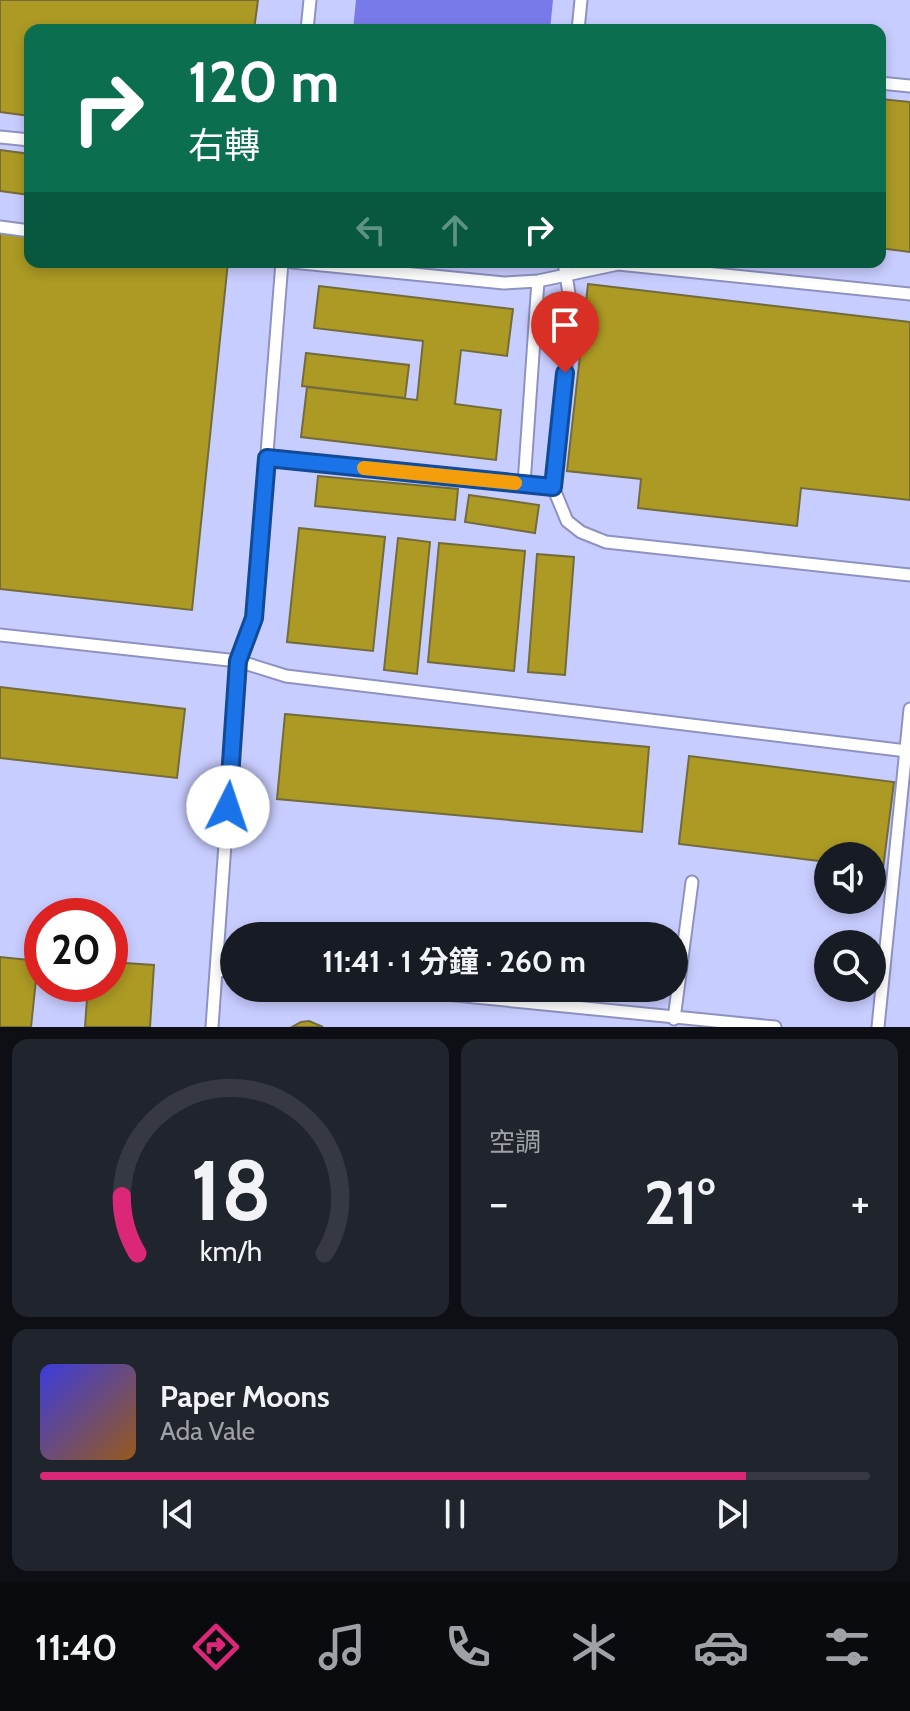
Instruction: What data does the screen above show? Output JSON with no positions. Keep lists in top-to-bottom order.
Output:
{
  "page": {
    "turn": ["120 m", "右轉"],
    "limit": "20",
    "trip": "11:41 · 1 分鐘 · 260 m",
    "tile": "空調",
    "heat": ["−", "21°", "+"],
    "song": ["Paper Moons", "Ada Vale"],
    "tabs": "11:40",
    "gauge": ["18", "km/h"]
  }
}
